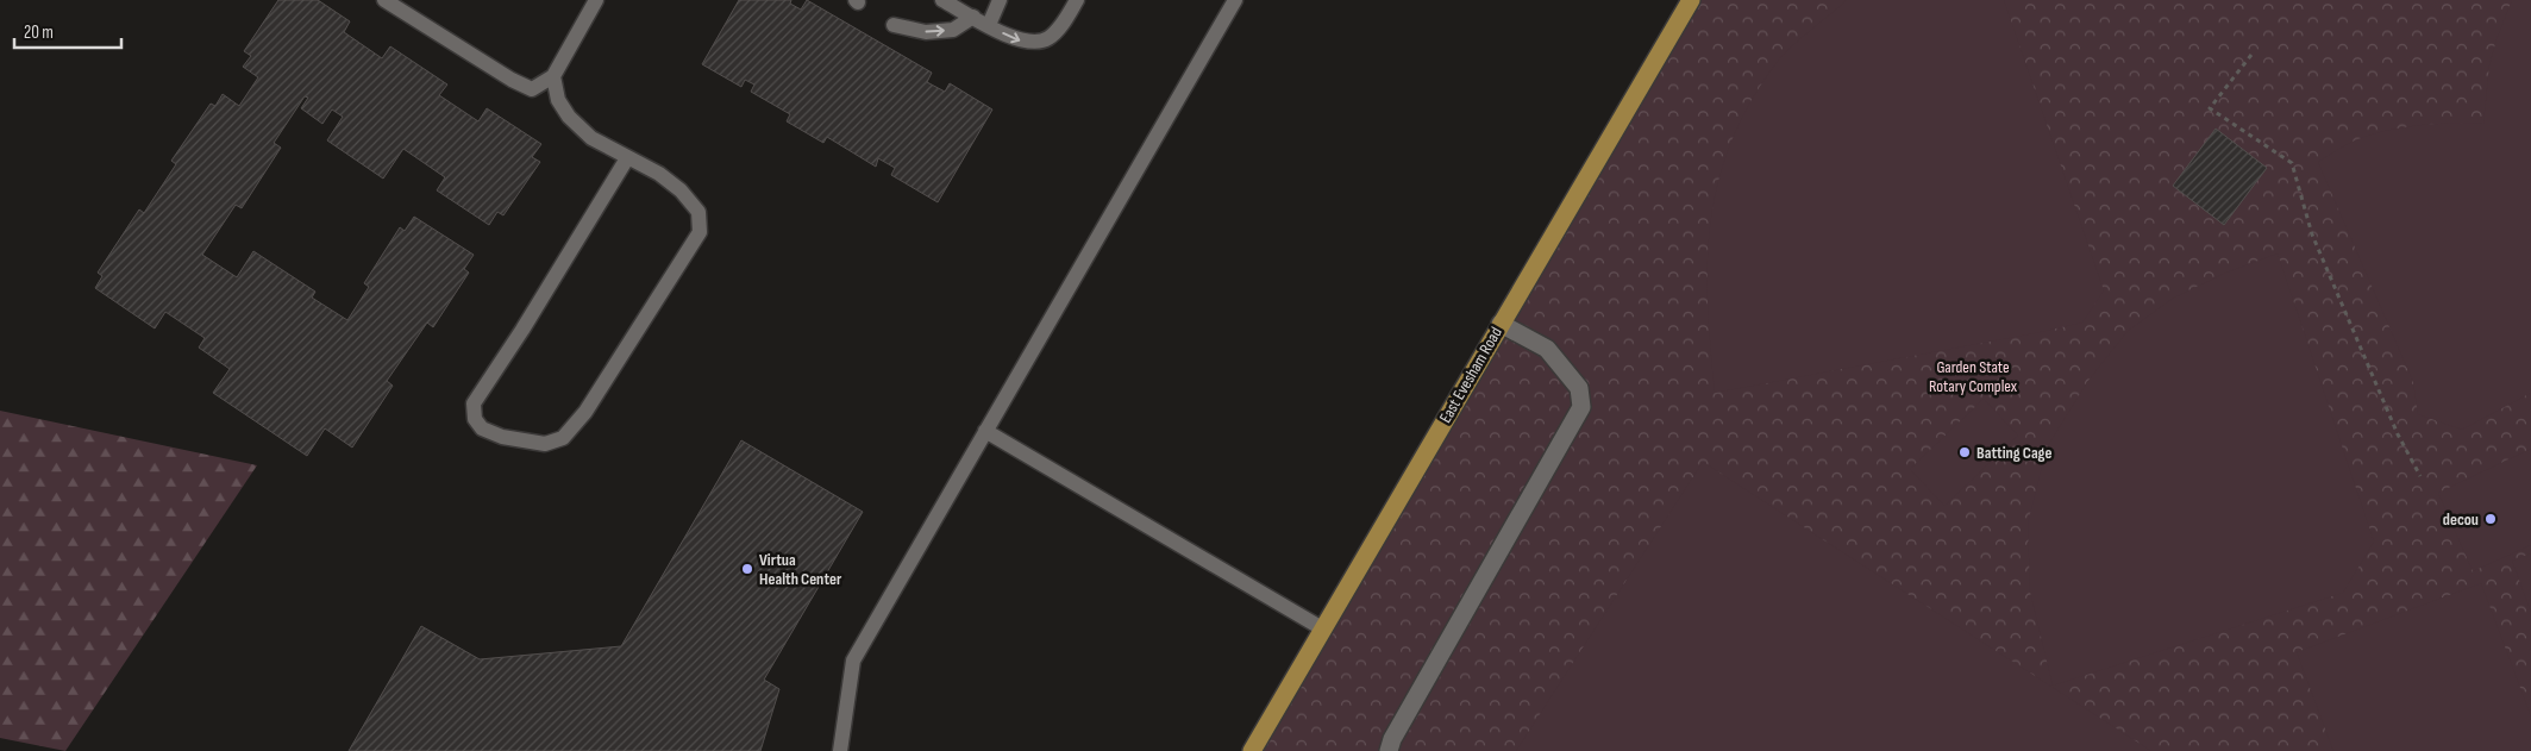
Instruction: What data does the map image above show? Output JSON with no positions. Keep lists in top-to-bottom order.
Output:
{
  "streets": {
    "main road": ["East Evesham Road"]
  },
  "parks": ["Garden State Rotary Complex"],
  "places": ["Batting Cage", "decou", "Virtua Health Center"],
  "scale_bar": "20 m"
}
